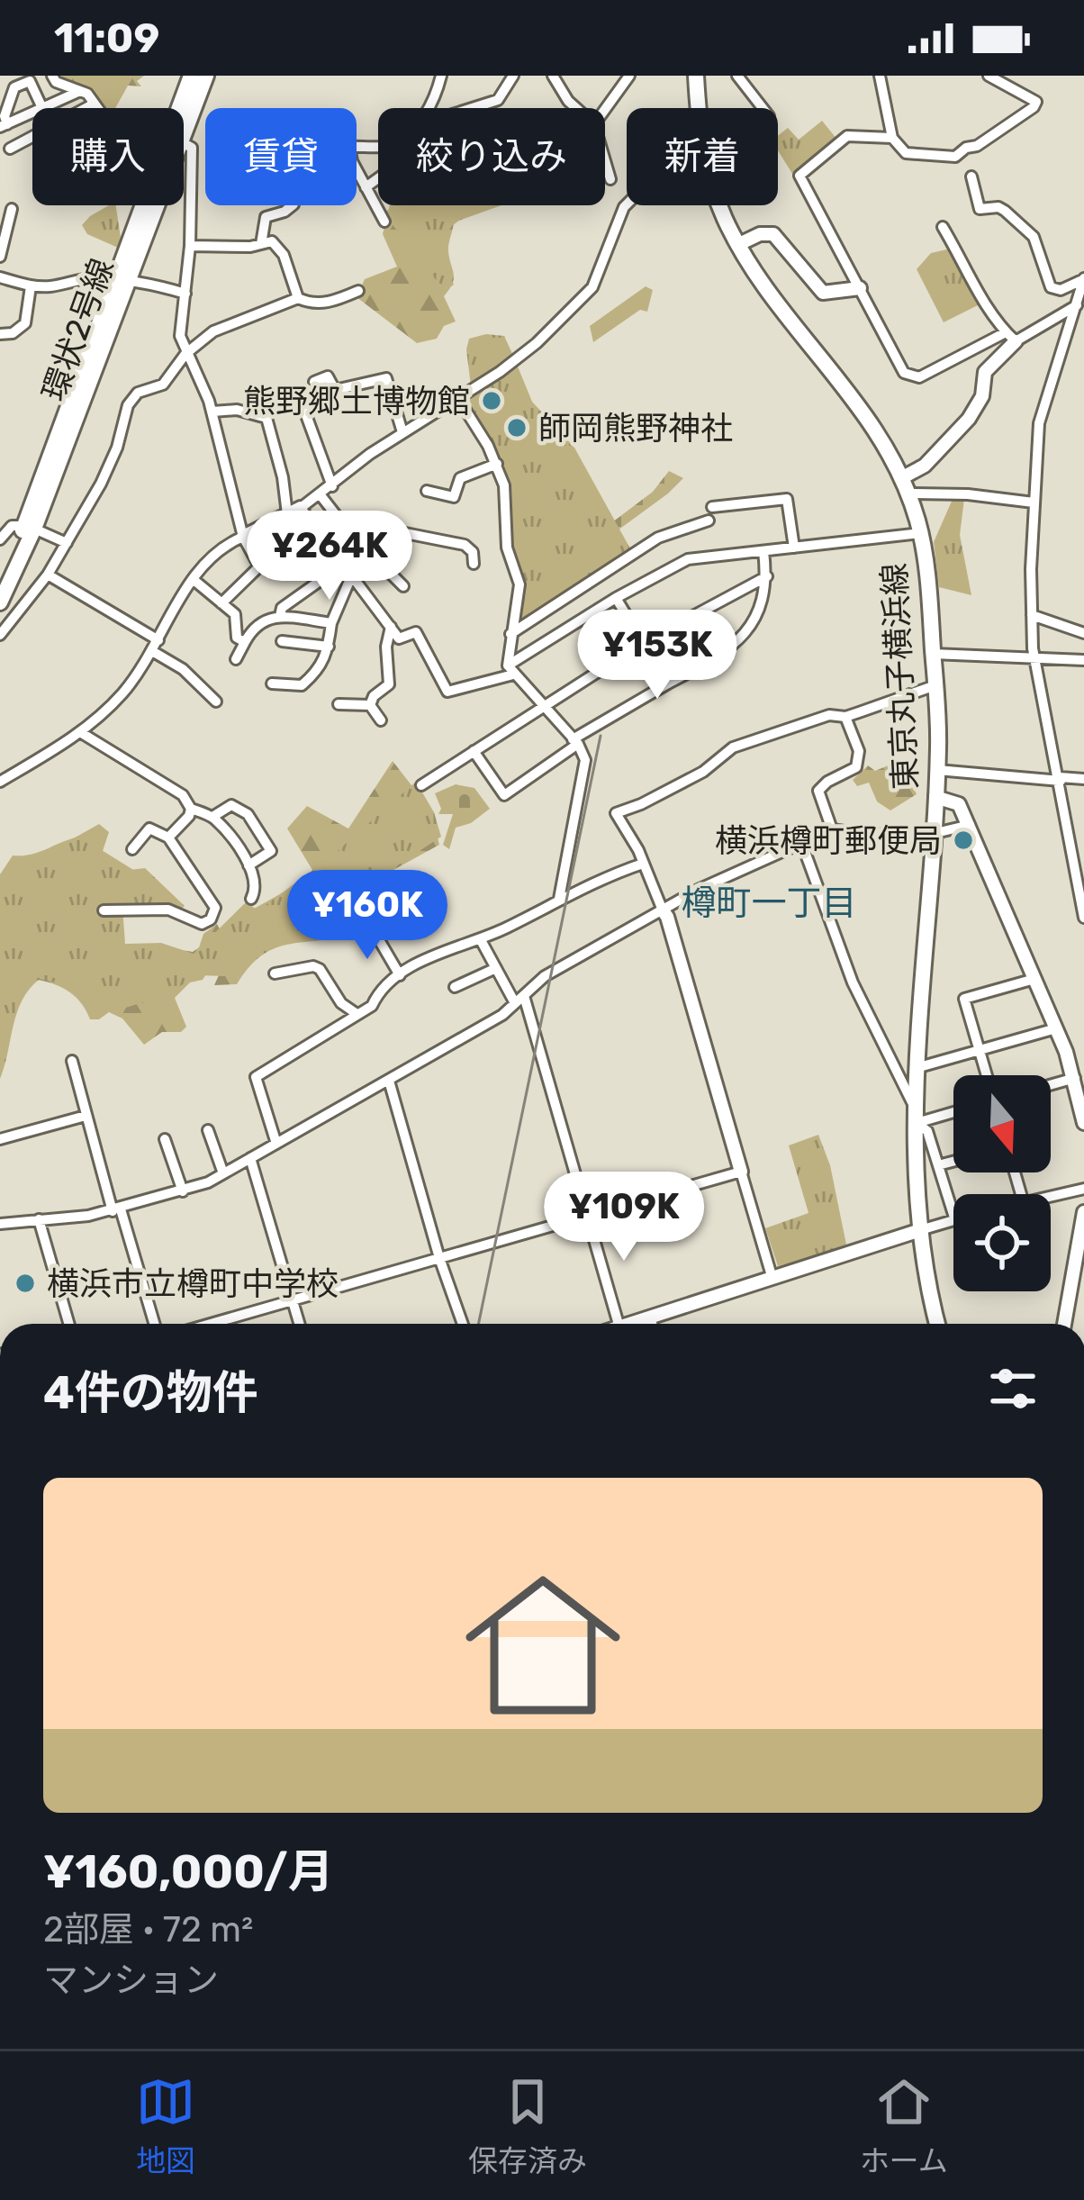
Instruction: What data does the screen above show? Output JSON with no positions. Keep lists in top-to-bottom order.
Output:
{
  "streets": {
    "main road": ["環状2号線", "東京丸子横浜線"]
  },
  "districts": ["樽町一丁目"],
  "places": [
    "熊野郷土博物館",
    "師岡熊野神社",
    "横浜樽町郵便局",
    "横浜市立樽町中学校"
  ],
  "north": "bottom",
  "page": {
    "status": "11:09",
    "chip": [
      "購入",
      "賃貸",
      "絞り込み",
      "新着"
    ],
    "price": [
      "¥264K",
      "¥153K",
      "¥160K",
      "¥109K"
    ],
    "heading": "4件の物件",
    "list": [
      {
        "name": "¥160,000/月",
        "note": "2部屋 · 72 m² · マンション"
      }
    ],
    "tabs": ["地図", "保存済み", "ホーム"]
  }
}
